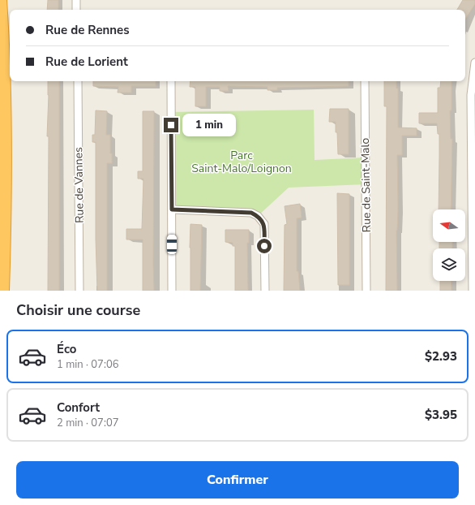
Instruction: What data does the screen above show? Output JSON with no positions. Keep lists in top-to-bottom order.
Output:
{
  "streets": {
    "street": ["Rue de Vannes", "Rue de Saint-Malo"]
  },
  "parks": ["Parc Saint-Malo/Loignon"],
  "north": "left",
  "page": {
    "banner": ["Rue de Rennes", "Rue de Lorient"],
    "bubble": "1 min",
    "heading": "Choisir une course",
    "list": [
      {
        "name": "Éco",
        "note": "1 min · 07:06",
        "value": "$2.93"
      },
      {
        "name": "Confort",
        "note": "2 min · 07:07",
        "value": "$3.95"
      }
    ],
    "buttons": "Confirmer"
  }
}
